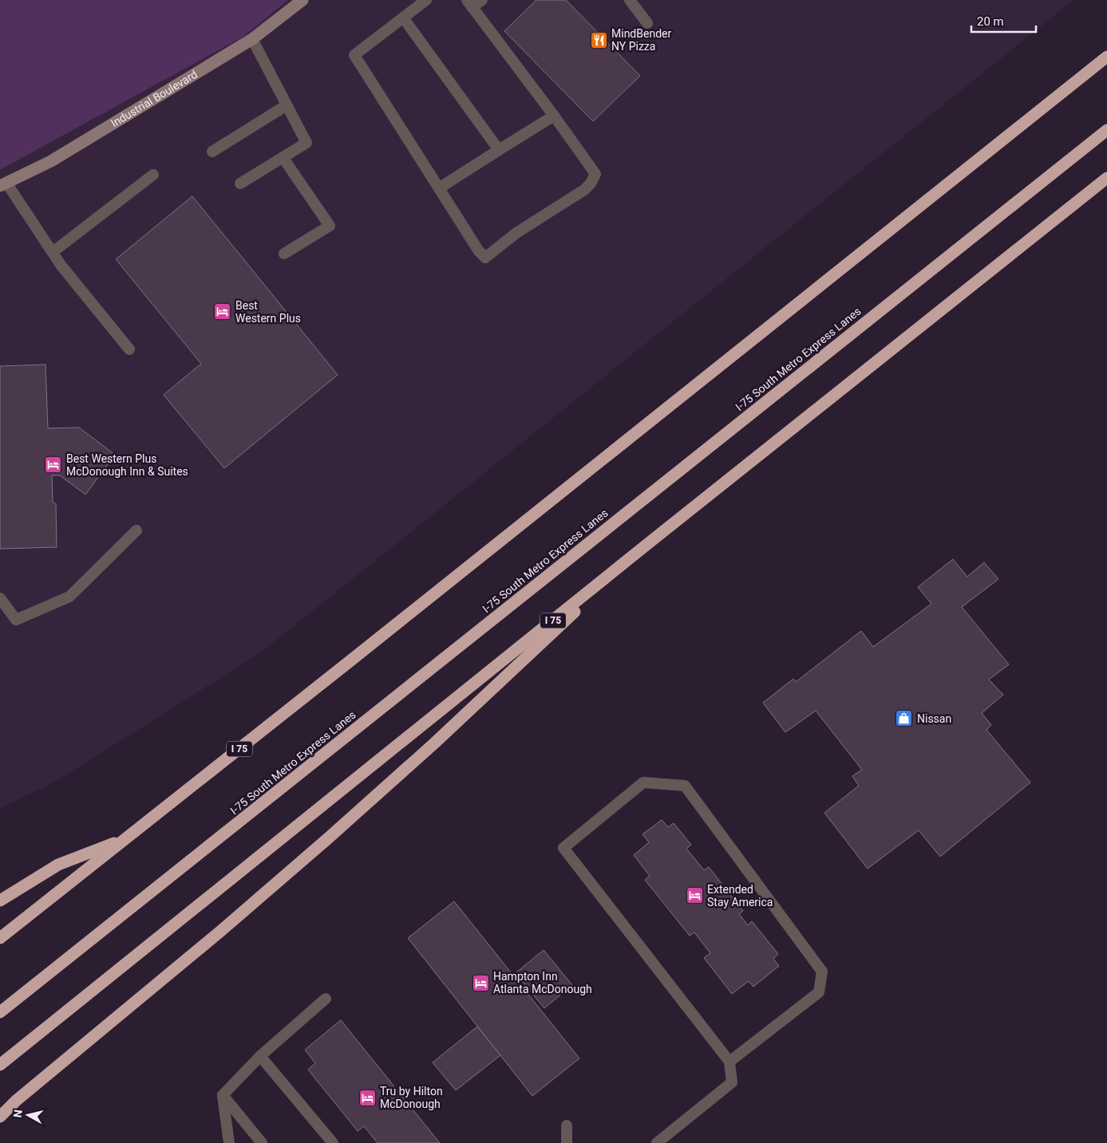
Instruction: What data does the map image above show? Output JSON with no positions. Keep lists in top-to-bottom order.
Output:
{
  "streets": {
    "highway": ["I-75 South Metro Express Lanes", "I 75"],
    "street": ["Industrial Boulevard"]
  },
  "places": {
    "restaurant": ["MindBender NY Pizza"],
    "hotel": [
      "Best Western Plus",
      "Best Western Plus McDonough Inn & Suites",
      "Extended Stay America",
      "Hampton Inn Atlanta McDonough",
      "Tru by Hilton McDonough"
    ],
    "shop": ["Nissan"]
  },
  "scale_bar": "20 m",
  "north": "left"
}
